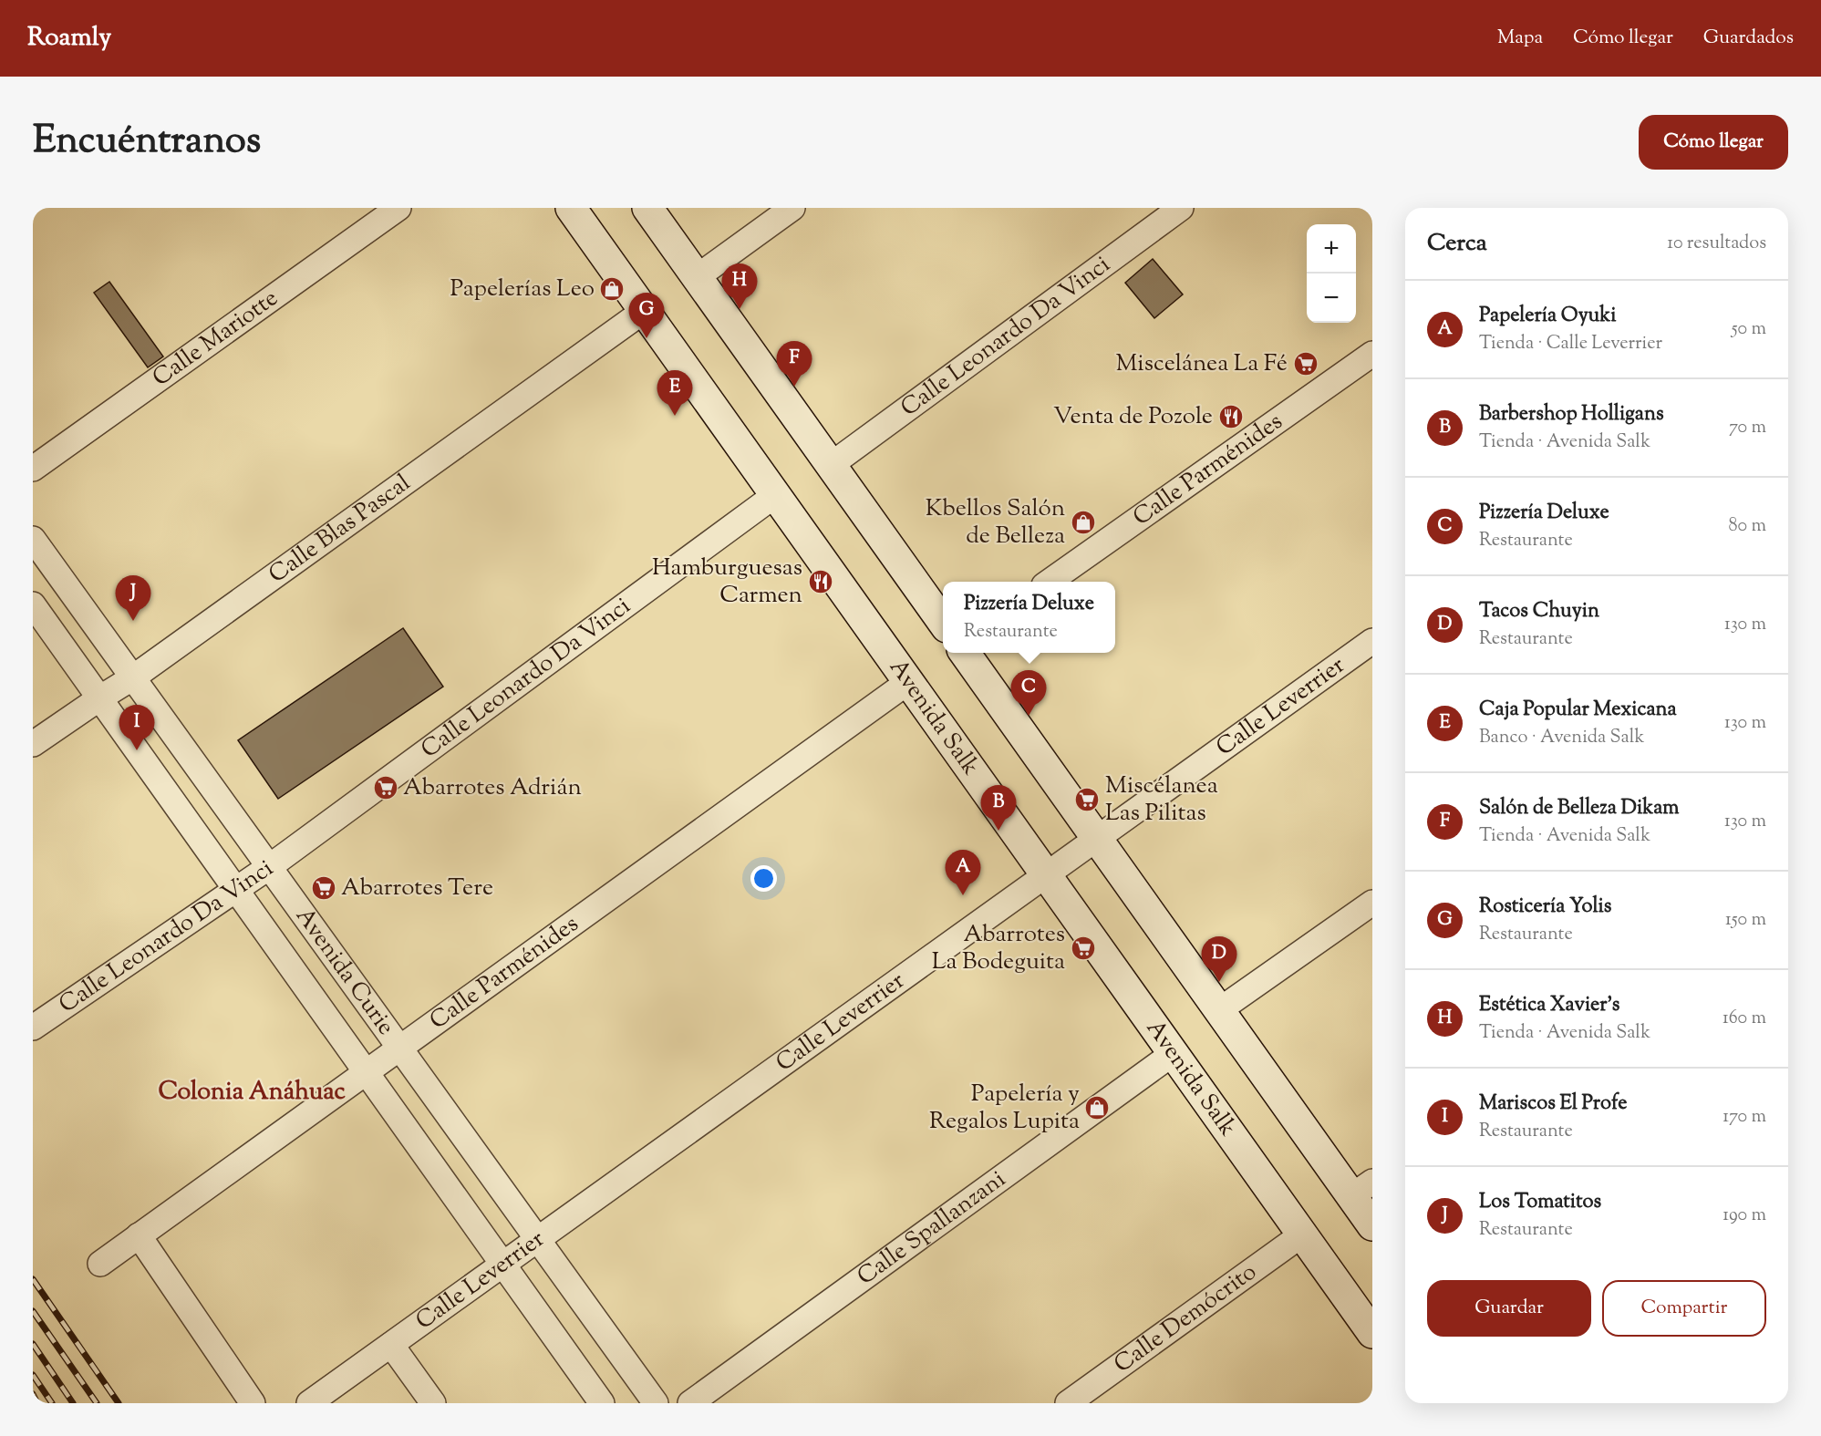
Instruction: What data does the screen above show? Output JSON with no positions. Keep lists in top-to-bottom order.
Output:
{
  "streets": {
    "main road": ["Avenida Salk"],
    "street": [
      "Calle Leonardo Da Vinci",
      "Calle Mariotte",
      "Calle Parménides",
      "Calle Blas Pascal",
      "Calle Leverrier",
      "Avenida Curie",
      "Calle Spallanzani",
      "Calle Demócrito"
    ]
  },
  "crossings": [
    ["Calle Leonardo Da Vinci", "Avenida Salk"],
    ["Calle Leonardo Da Vinci", "Avenida Curie"],
    ["Calle Parménides", "Avenida Salk"],
    ["Calle Parménides", "Avenida Curie"],
    ["Calle Blas Pascal", "Avenida Salk"],
    ["Calle Blas Pascal", "Avenida Curie"],
    ["Calle Leverrier", "Avenida Salk"],
    ["Calle Leverrier", "Avenida Curie"],
    ["Avenida Salk", "Calle Spallanzani"],
    ["Avenida Salk", "Calle Demócrito"]
  ],
  "districts": ["Colonia Anáhuac"],
  "places": {
    "shop": ["Papelerías Leo", "Kbellos Salón de Belleza", "Papelería y Regalos Lupita"],
    "supermarket": [
      "Miscelánea La Fé",
      "Abarrotes Adrián",
      "Miscélanea Las Pilitas",
      "Abarrotes Tere",
      "Abarrotes La Bodeguita"
    ],
    "restaurant": ["Venta de Pozole", "Hamburguesas Carmen"]
  },
  "page": {
    "header": "Roamly",
    "nav": ["Mapa", "Cómo llegar", "Guardados"],
    "title": "Encuéntranos",
    "buttons": [
      "Cómo llegar",
      ["Guardar", "Compartir"]
    ],
    "heading": ["Cerca", "10 resultados"],
    "map_buttons": ["+", "−"],
    "pins": [
      "H",
      "G",
      "F",
      "E",
      "J",
      "C",
      "I",
      "B",
      "A",
      "D"
    ],
    "list": [
      {
        "mark": "A",
        "name": "Papelería Oyuki",
        "note": "Tienda · Calle Leverrier",
        "value": "50 m"
      },
      {
        "mark": "B",
        "name": "Barbershop Holligans",
        "note": "Tienda · Avenida Salk",
        "value": "70 m"
      },
      {
        "mark": "C",
        "name": "Pizzería Deluxe",
        "note": "Restaurante",
        "value": "80 m"
      },
      {
        "mark": "D",
        "name": "Tacos Chuyin",
        "note": "Restaurante",
        "value": "130 m"
      },
      {
        "mark": "E",
        "name": "Caja Popular Mexicana",
        "note": "Banco · Avenida Salk",
        "value": "130 m"
      },
      {
        "mark": "F",
        "name": "Salón de Belleza Dikam",
        "note": "Tienda · Avenida Salk",
        "value": "130 m"
      },
      {
        "mark": "G",
        "name": "Rosticería Yolis",
        "note": "Restaurante",
        "value": "150 m"
      },
      {
        "mark": "H",
        "name": "Estética Xavier's",
        "note": "Tienda · Avenida Salk",
        "value": "160 m"
      },
      {
        "mark": "I",
        "name": "Mariscos El Profe",
        "note": "Restaurante",
        "value": "170 m"
      },
      {
        "mark": "J",
        "name": "Los Tomatitos",
        "note": "Restaurante",
        "value": "190 m"
      }
    ],
    "popup": ["Pizzería Deluxe", "Restaurante"]
  }
}
